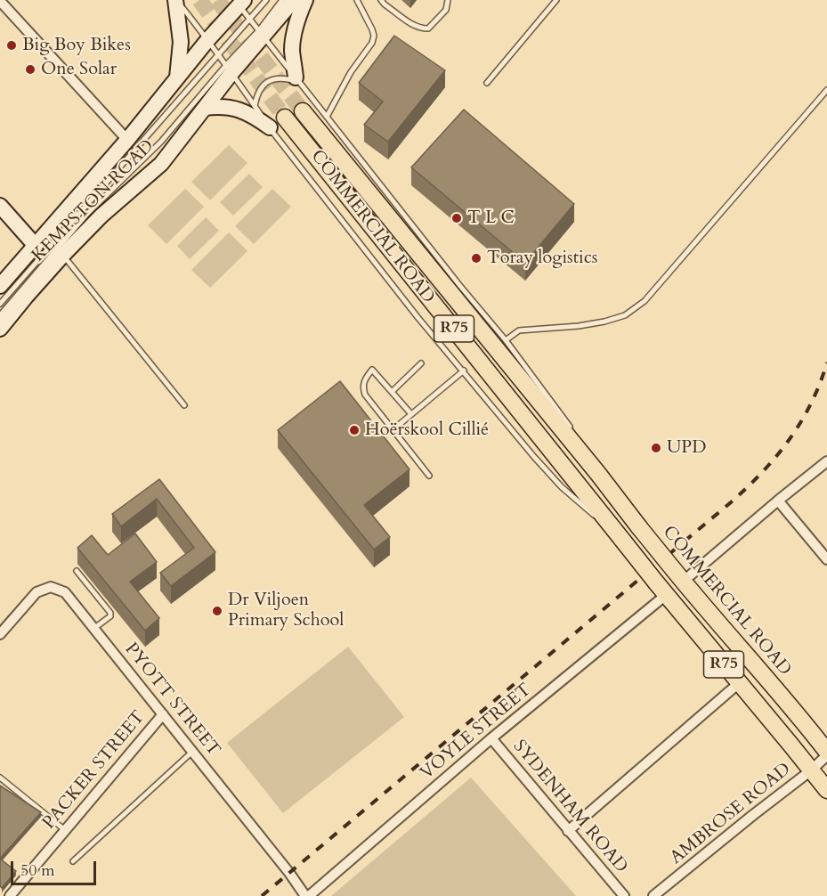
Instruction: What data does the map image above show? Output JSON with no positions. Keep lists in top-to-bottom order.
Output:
{
  "streets": {
    "main road": ["KEMPSTON ROAD", "COMMERCIAL ROAD", "R75"],
    "street": [
      "PYOTT STREET",
      "VOYLE STREET",
      "PACKER STREET",
      "SYDENHAM ROAD",
      "AMBROSE ROAD"
    ]
  },
  "crossings": [
    ["KEMPSTON ROAD", "COMMERCIAL ROAD"],
    ["COMMERCIAL ROAD", "VOYLE STREET"],
    ["COMMERCIAL ROAD", "AMBROSE ROAD"],
    ["PYOTT STREET", "VOYLE STREET"],
    ["PYOTT STREET", "PACKER STREET"],
    ["VOYLE STREET", "SYDENHAM ROAD"]
  ],
  "places": [
    "Big Boy Bikes",
    "One Solar",
    "T L C",
    "Toray logistics",
    "Hoërskool Cillié",
    "UPD",
    "Dr Viljoen Primary School"
  ],
  "scale_bar": "50 m"
}
